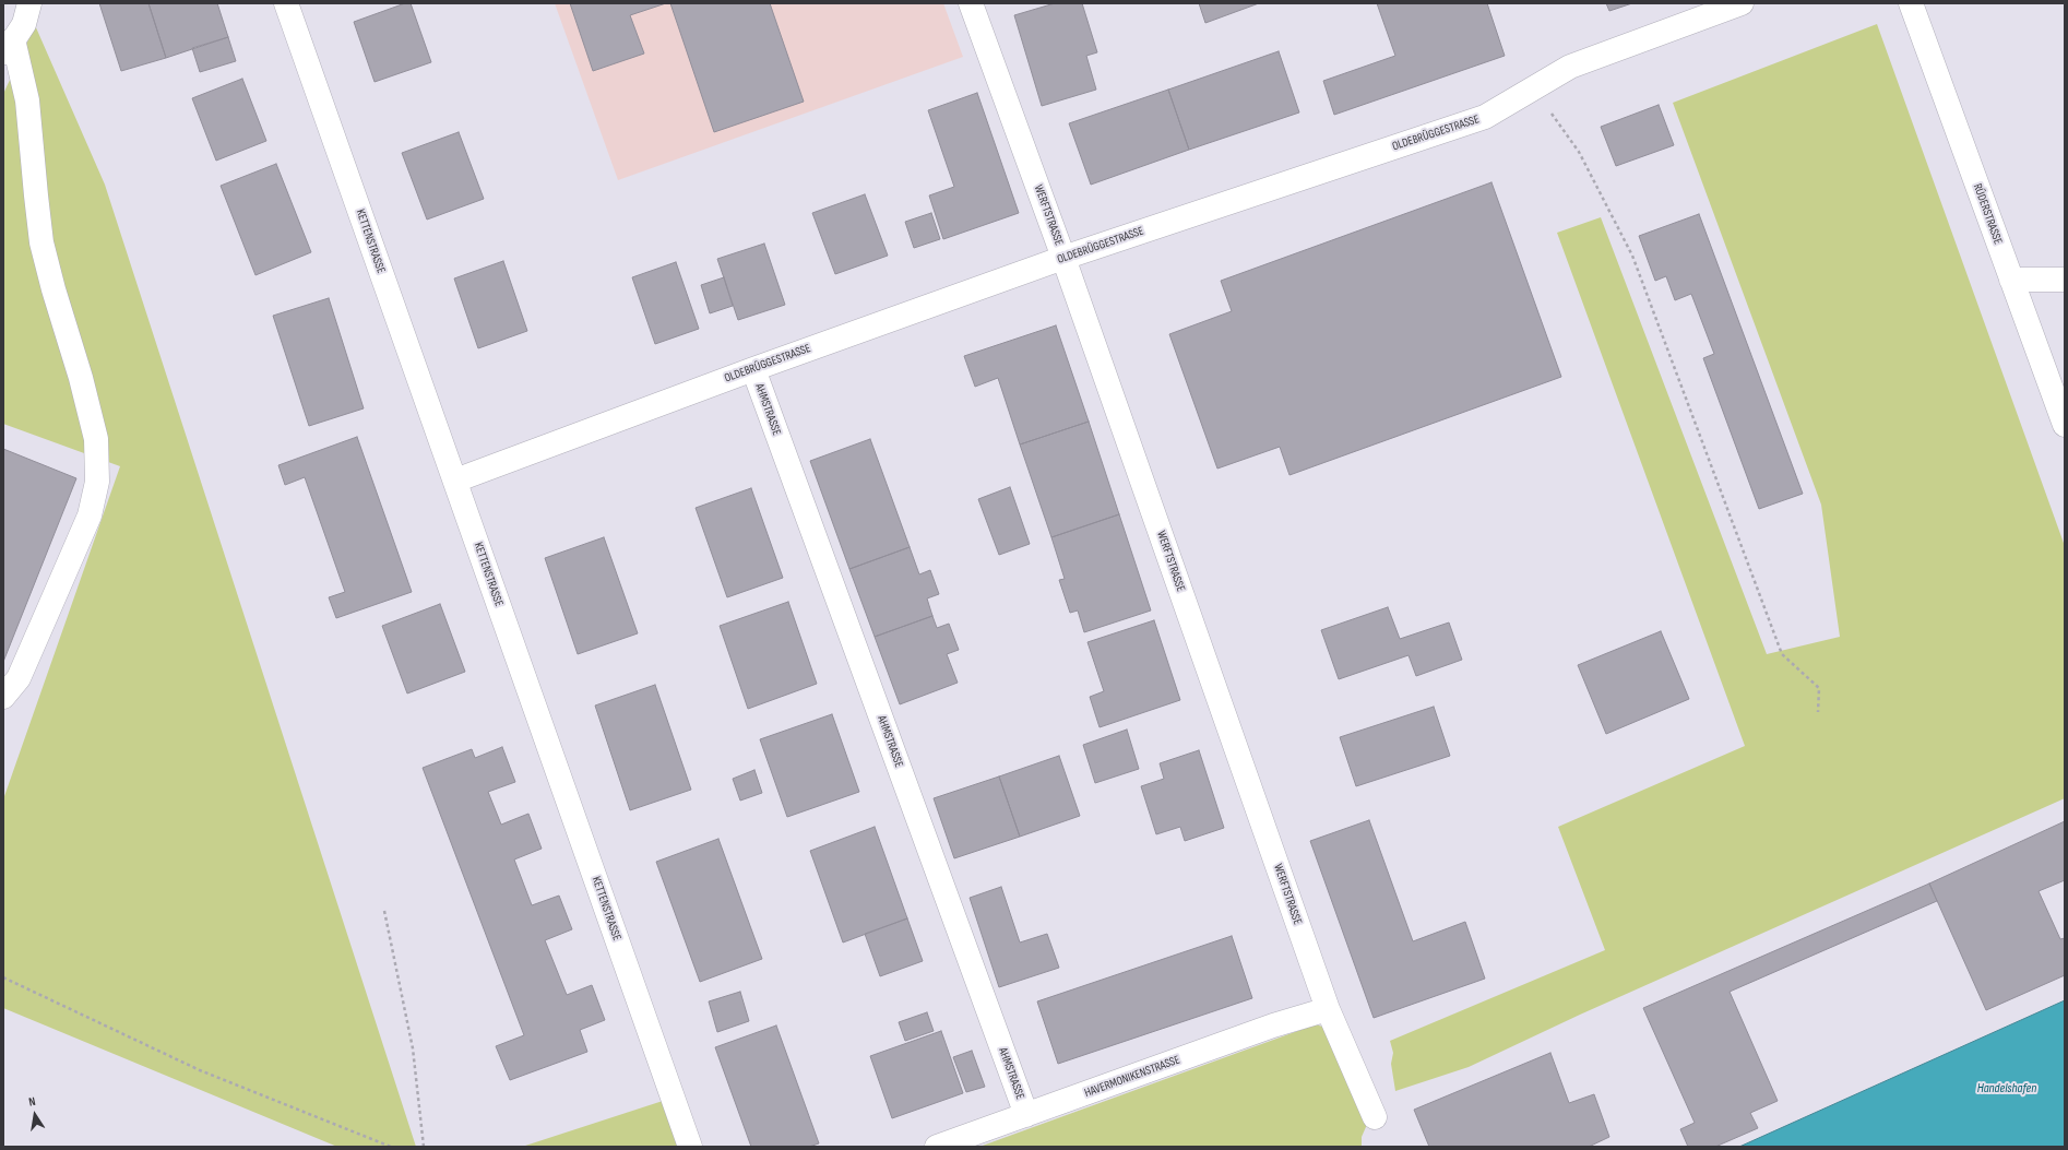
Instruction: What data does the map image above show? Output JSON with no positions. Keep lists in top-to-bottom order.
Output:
{
  "streets": {
    "street": [
      "OLDEBRÜGGESTRASSE",
      "RÜDERSTRASSE",
      "WERFTSTRASSE",
      "KETTENSTRASSE",
      "AHMSTRASSE",
      "HAVERMONIKENSTRASSE"
    ]
  },
  "crossings": [
    ["OLDEBRÜGGESTRASSE", "WERFTSTRASSE"],
    ["OLDEBRÜGGESTRASSE", "KETTENSTRASSE"],
    ["OLDEBRÜGGESTRASSE", "AHMSTRASSE"],
    ["WERFTSTRASSE", "HAVERMONIKENSTRASSE"],
    ["AHMSTRASSE", "HAVERMONIKENSTRASSE"]
  ],
  "water": ["Handelshafen"],
  "north": "top"
}
